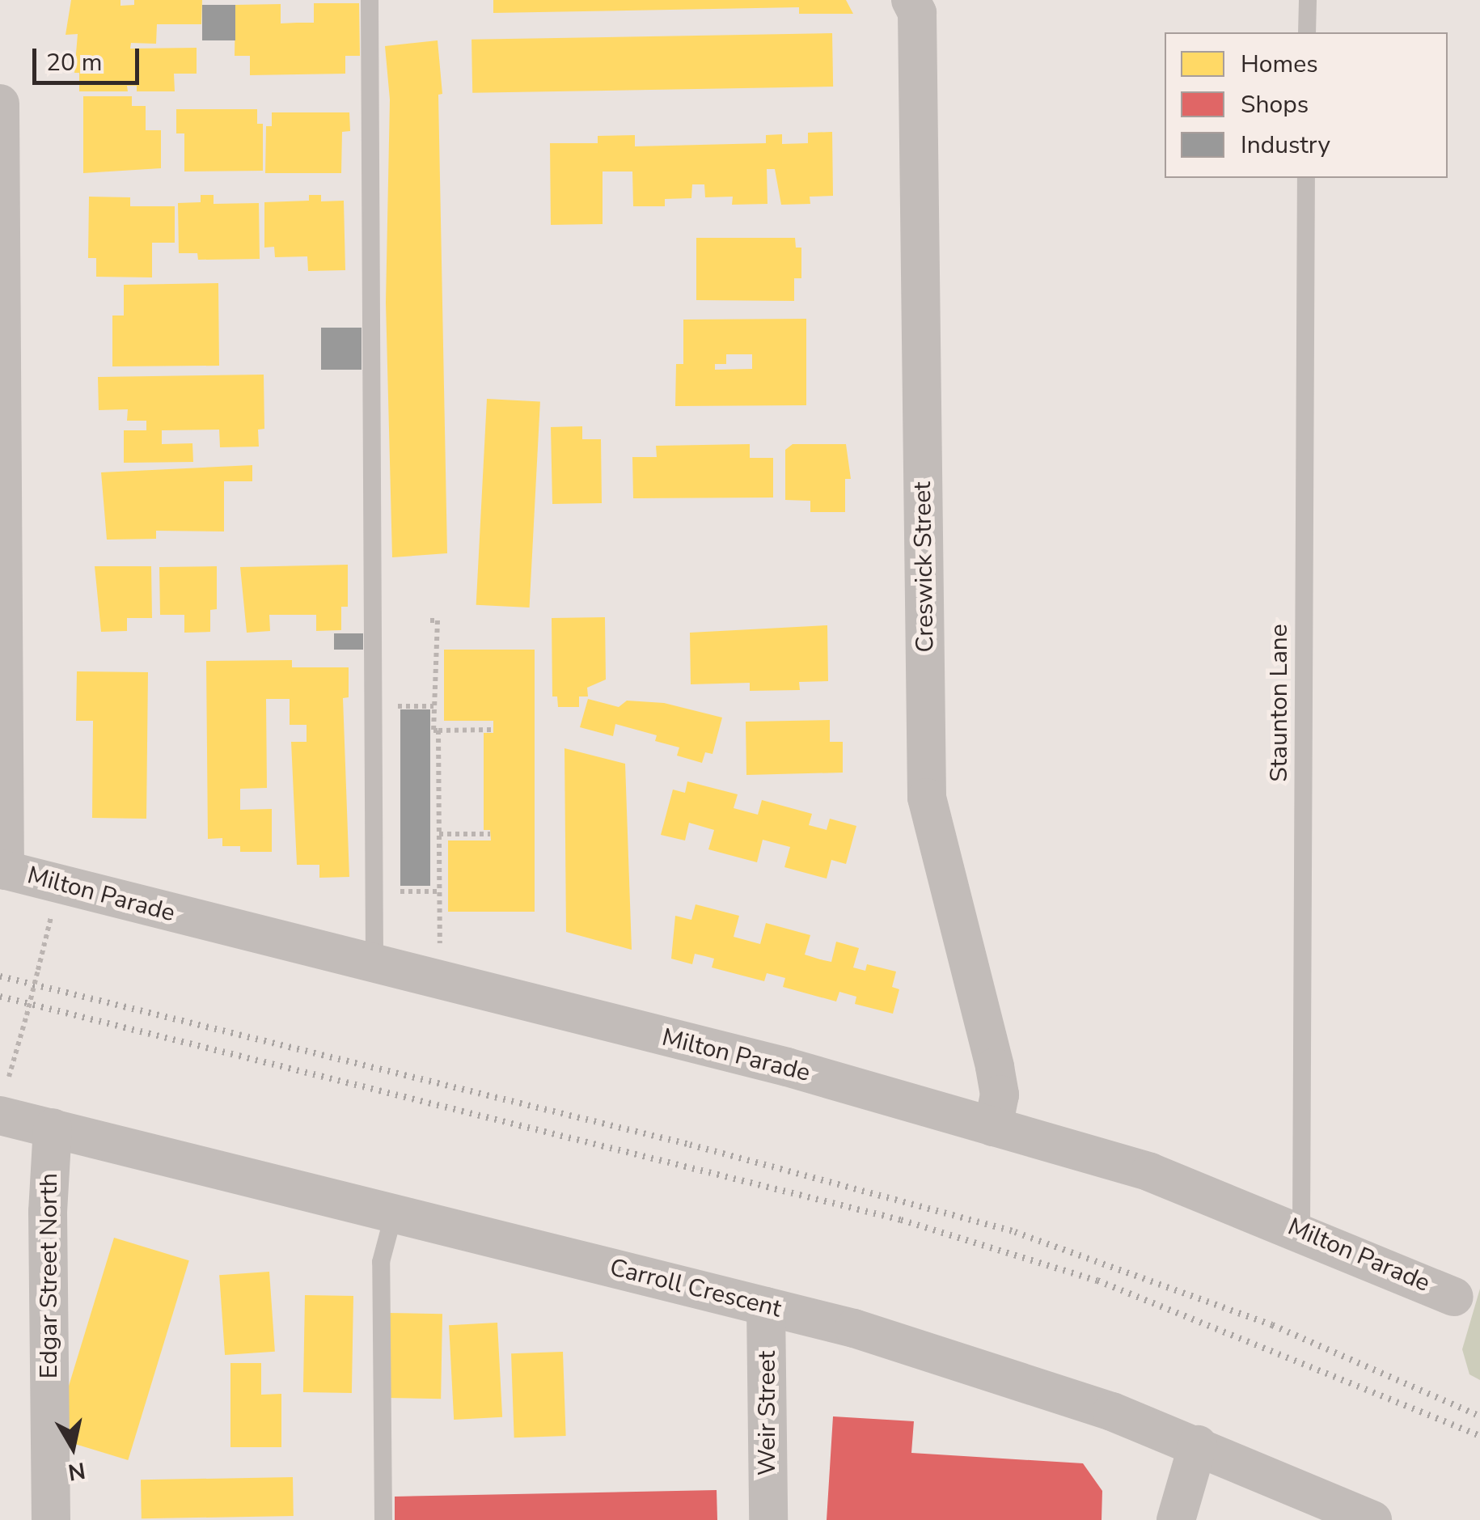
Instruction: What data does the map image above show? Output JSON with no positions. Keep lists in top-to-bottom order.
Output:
{
  "streets": {
    "street": [
      "Creswick Street",
      "Milton Parade",
      "Edgar Street North",
      "Carroll Crescent",
      "Weir Street"
    ],
    "lane": ["Staunton Lane"]
  },
  "crossings": [
    ["Creswick Street", "Milton Parade"],
    ["Staunton Lane", "Milton Parade"],
    ["Edgar Street North", "Carroll Crescent"],
    ["Carroll Crescent", "Weir Street"]
  ],
  "legend": ["Homes", "Shops", "Industry"],
  "scale_bar": "20 m",
  "north": "bottom"
}
